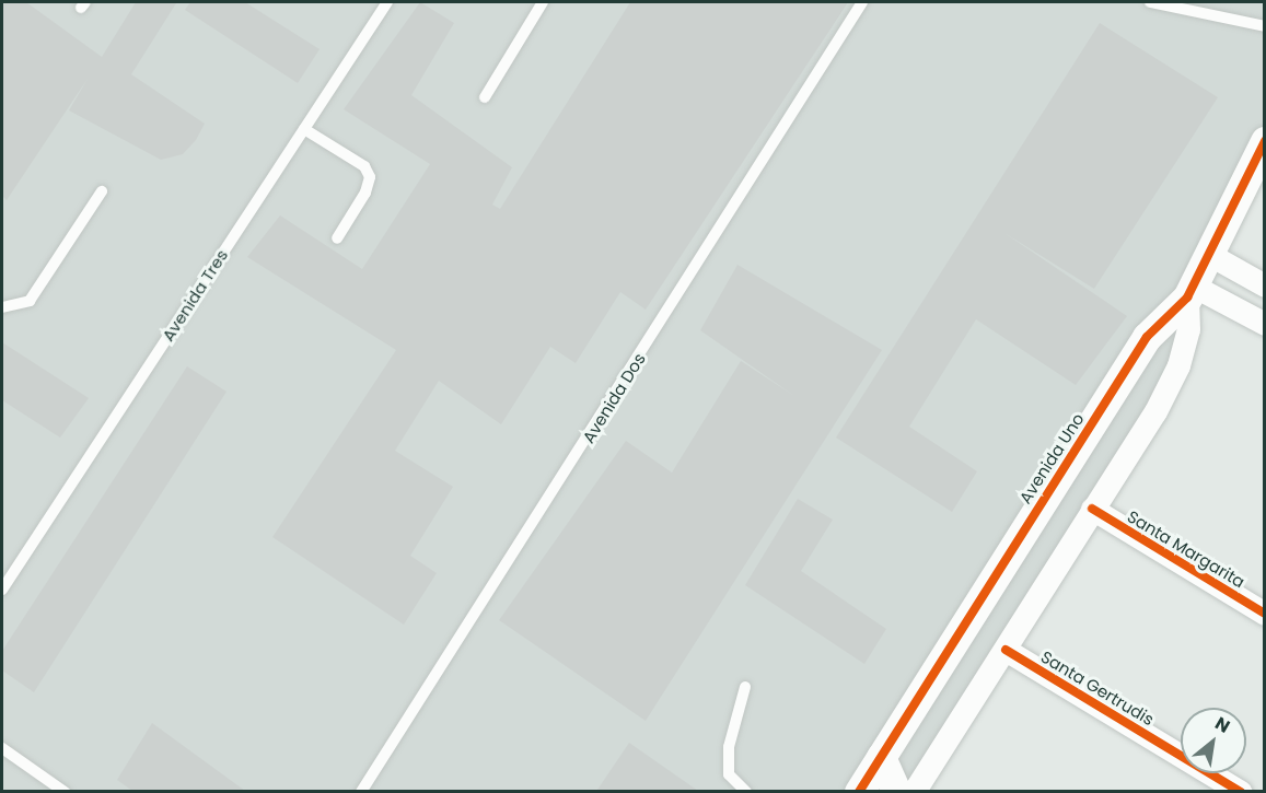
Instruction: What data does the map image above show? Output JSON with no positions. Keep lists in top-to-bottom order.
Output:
{
  "streets": {
    "street": ["Avenida Uno", "Santa Margarita", "Santa Gertrudis"],
    "lane": ["Avenida Tres", "Avenida Dos"]
  },
  "crossings": [
    ["Avenida Uno", "Santa Margarita"],
    ["Avenida Uno", "Santa Gertrudis"]
  ],
  "north": "top right"
}
